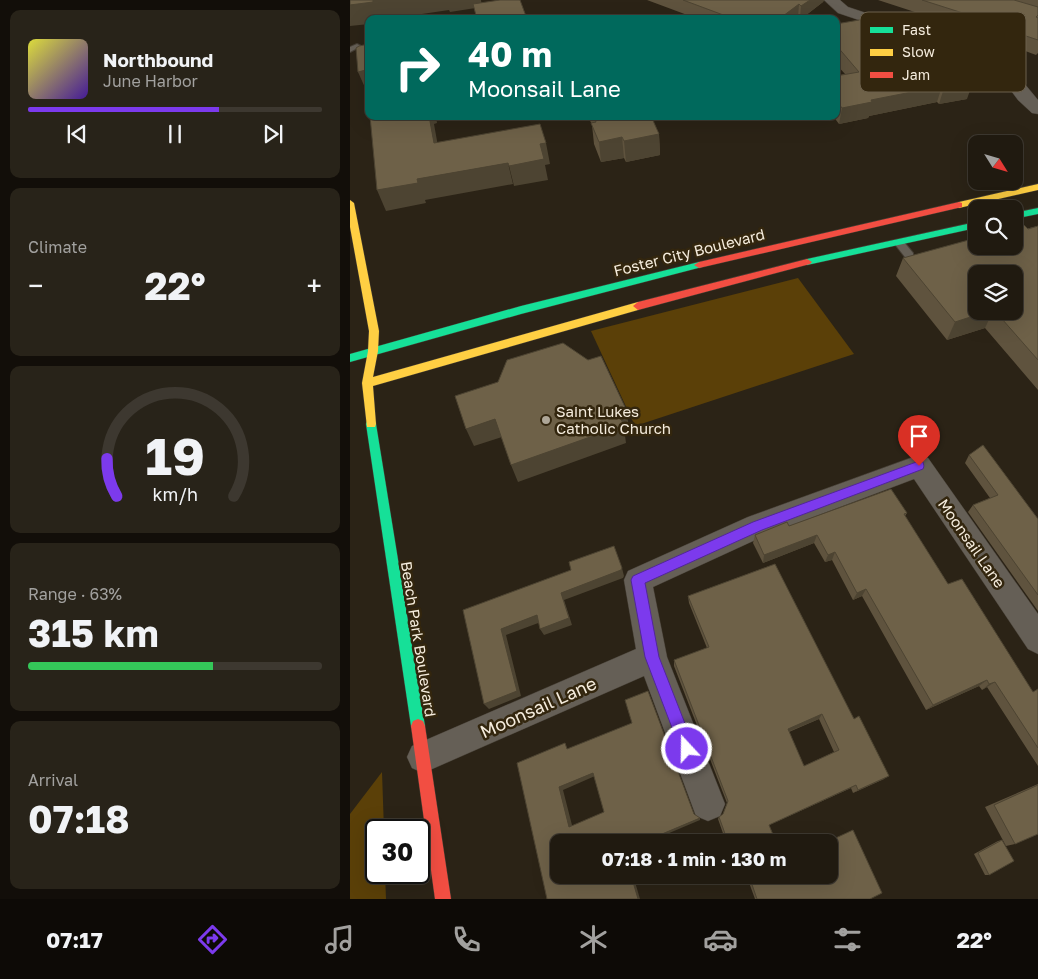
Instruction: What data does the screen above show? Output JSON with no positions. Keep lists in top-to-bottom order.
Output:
{
  "streets": {
    "main road": ["Foster City Boulevard", "Beach Park Boulevard"],
    "street": ["Moonsail Lane"]
  },
  "crossings": [
    ["Foster City Boulevard", "Beach Park Boulevard"],
    ["Moonsail Lane", "Beach Park Boulevard"]
  ],
  "places": ["Saint Lukes Catholic Church"],
  "legend": ["Fast", "Slow", "Jam"],
  "north": "bottom right",
  "page": {
    "turn": ["40 m", "Moonsail Lane"],
    "song": ["Northbound", "June Harbor"],
    "tile": [
      "Climate",
      ["Range · 63%", "315 km"],
      ["Arrival", "07:18"]
    ],
    "heat": ["−", "22°", "+"],
    "limit": "30",
    "trip": "07:18 · 1 min · 130 m",
    "tabs": ["07:17", "22°"],
    "gauge": ["19", "km/h"]
  }
}
